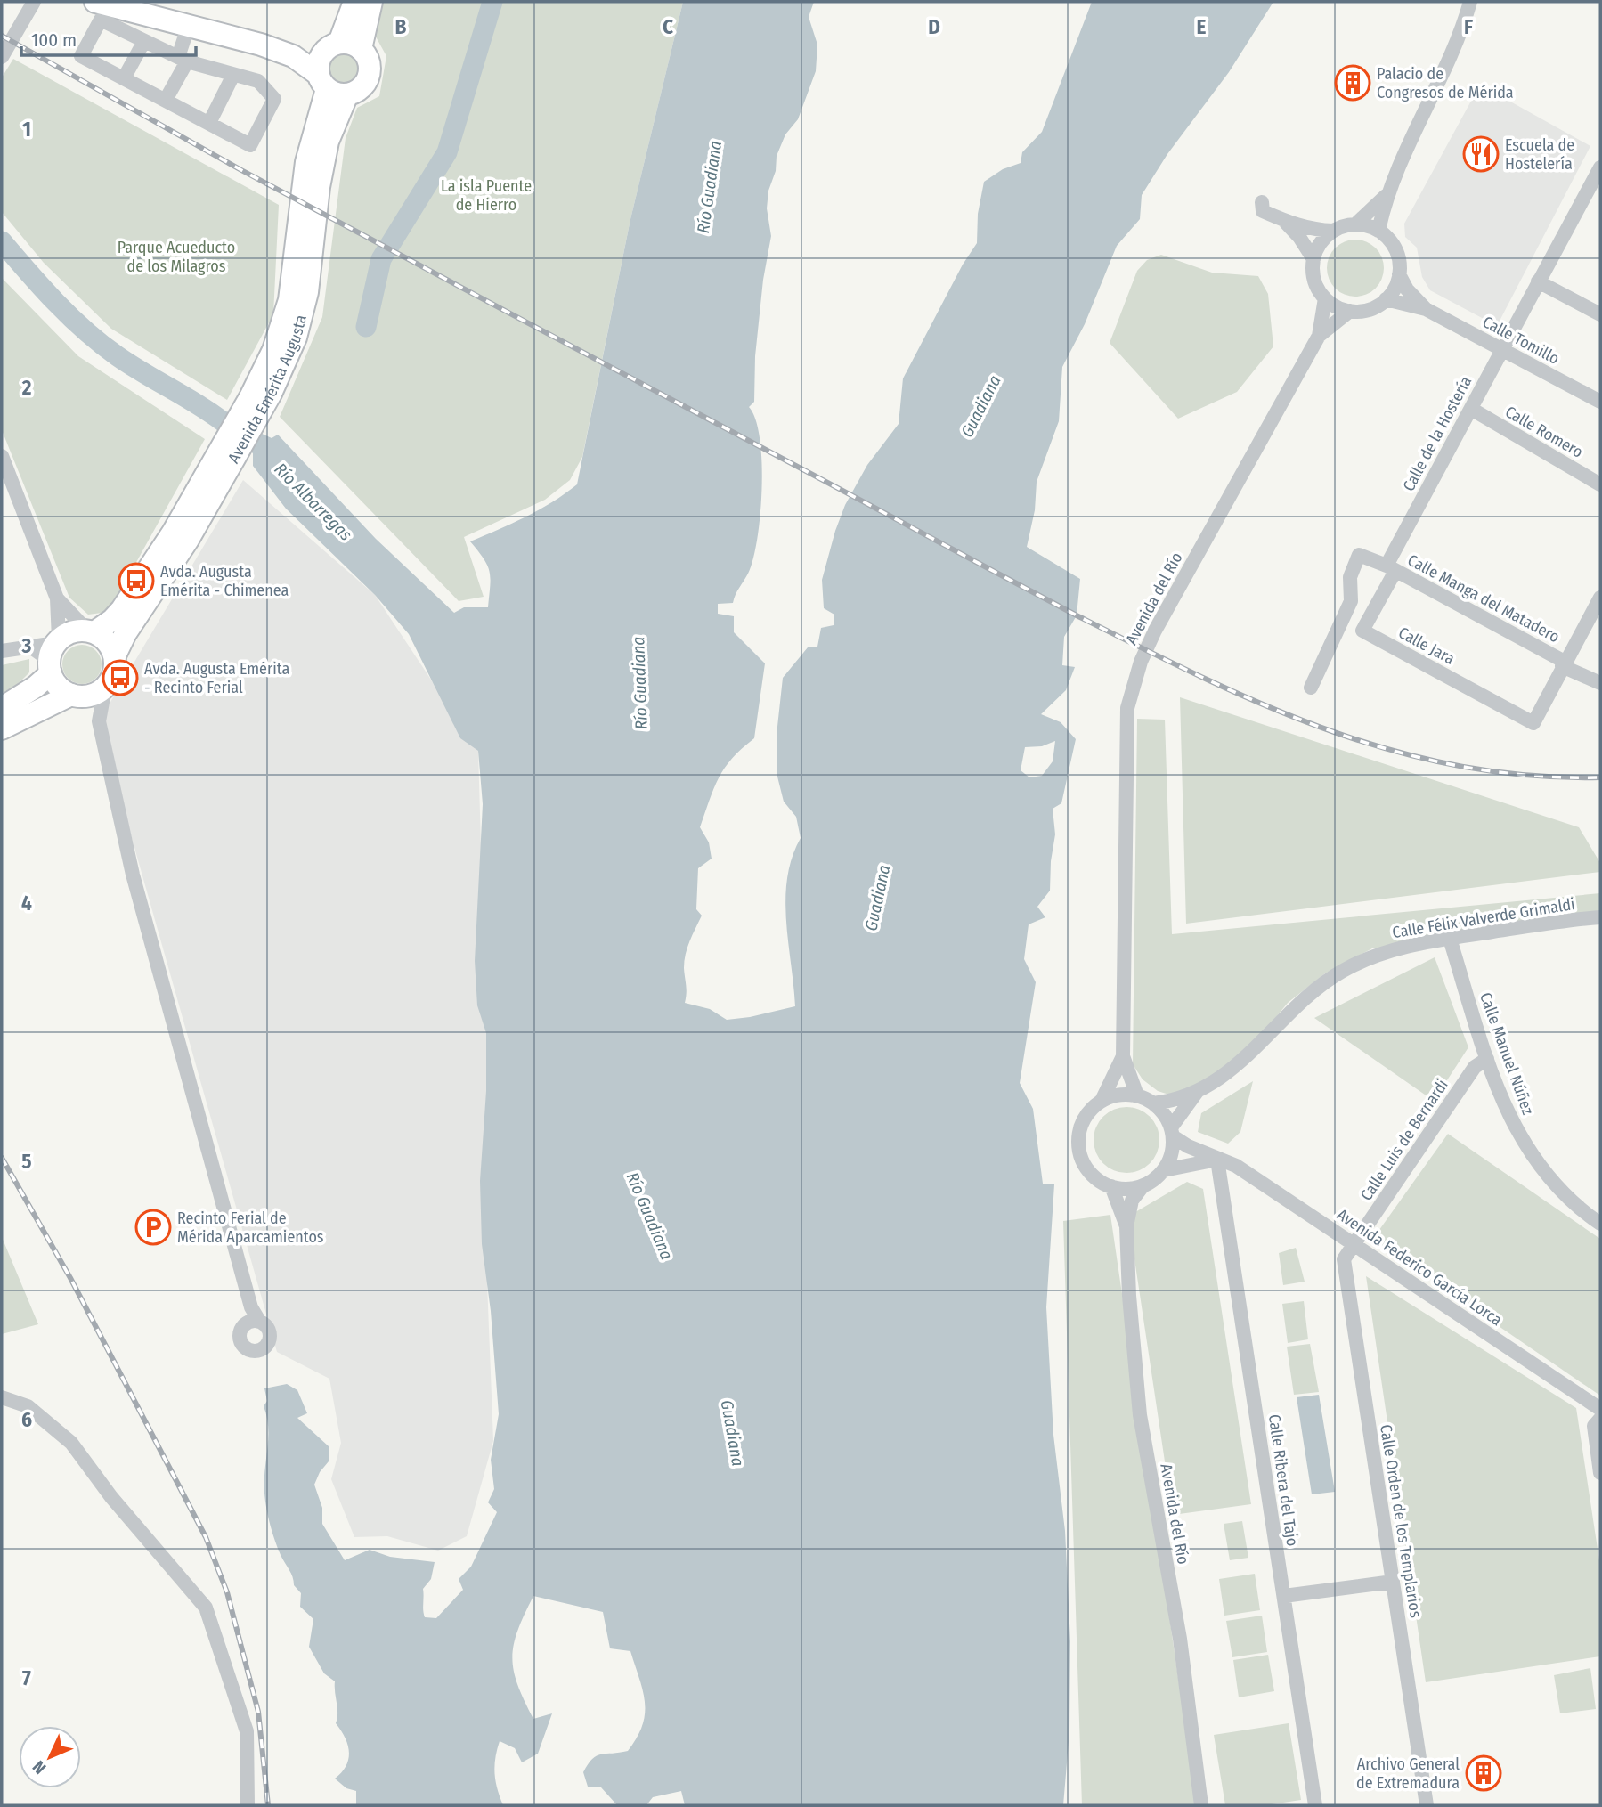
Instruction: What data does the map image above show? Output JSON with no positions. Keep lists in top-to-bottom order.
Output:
{
  "streets": {
    "main road": ["Avenida Emérita Augusta"],
    "street": [
      "Calle Tomillo",
      "Calle Romero",
      "Calle de la Hostería",
      "Avenida del Río",
      "Calle Manga del Matadero",
      "Calle Jara",
      "Calle Félix Valverde Grimaldi",
      "Calle Manuel Núñez",
      "Calle Luis de Bernardi",
      "Avenida Federico García Lorca",
      "Calle Ribera del Tajo",
      "Calle Orden de los Templarios"
    ]
  },
  "crossings": [
    ["Calle Tomillo", "Calle de la Hostería"],
    ["Calle Tomillo", "Avenida del Río"],
    ["Calle Romero", "Calle de la Hostería"],
    ["Calle de la Hostería", "Calle Manga del Matadero"],
    ["Calle de la Hostería", "Calle Jara"],
    ["Avenida del Río", "Calle Félix Valverde Grimaldi"],
    ["Avenida del Río", "Avenida Federico García Lorca"],
    ["Calle Manga del Matadero", "Calle Jara"],
    ["Calle Félix Valverde Grimaldi", "Calle Manuel Núñez"],
    ["Calle Félix Valverde Grimaldi", "Avenida Federico García Lorca"],
    ["Calle Manuel Núñez", "Calle Luis de Bernardi"],
    ["Calle Luis de Bernardi", "Avenida Federico García Lorca"],
    ["Calle Luis de Bernardi", "Calle Orden de los Templarios"],
    ["Avenida Federico García Lorca", "Calle Ribera del Tajo"],
    ["Avenida Federico García Lorca", "Calle Orden de los Templarios"]
  ],
  "water": ["Río Guadiana", "Guadiana", "Río Albarregas"],
  "parks": ["La isla Puente de Hierro", "Parque Acueducto de los Milagros"],
  "places": {
    "building": ["Palacio de Congresos de Mérida", "Archivo General de Extremadura"],
    "restaurant": ["Escuela de Hostelería"],
    "bus stop": ["Avda. Augusta Emérita - Chimenea", "Avda. Augusta Emérita - Recinto Ferial"],
    "parking": ["Recinto Ferial de Mérida Aparcamientos"]
  },
  "scale_bar": "100 m",
  "north": "bottom left",
  "grid": {
    "columns": [
      "B",
      "C",
      "D",
      "E",
      "F"
    ],
    "rows": [
      "1",
      "2",
      "3",
      "4",
      "5",
      "6",
      "7"
    ]
  }
}
